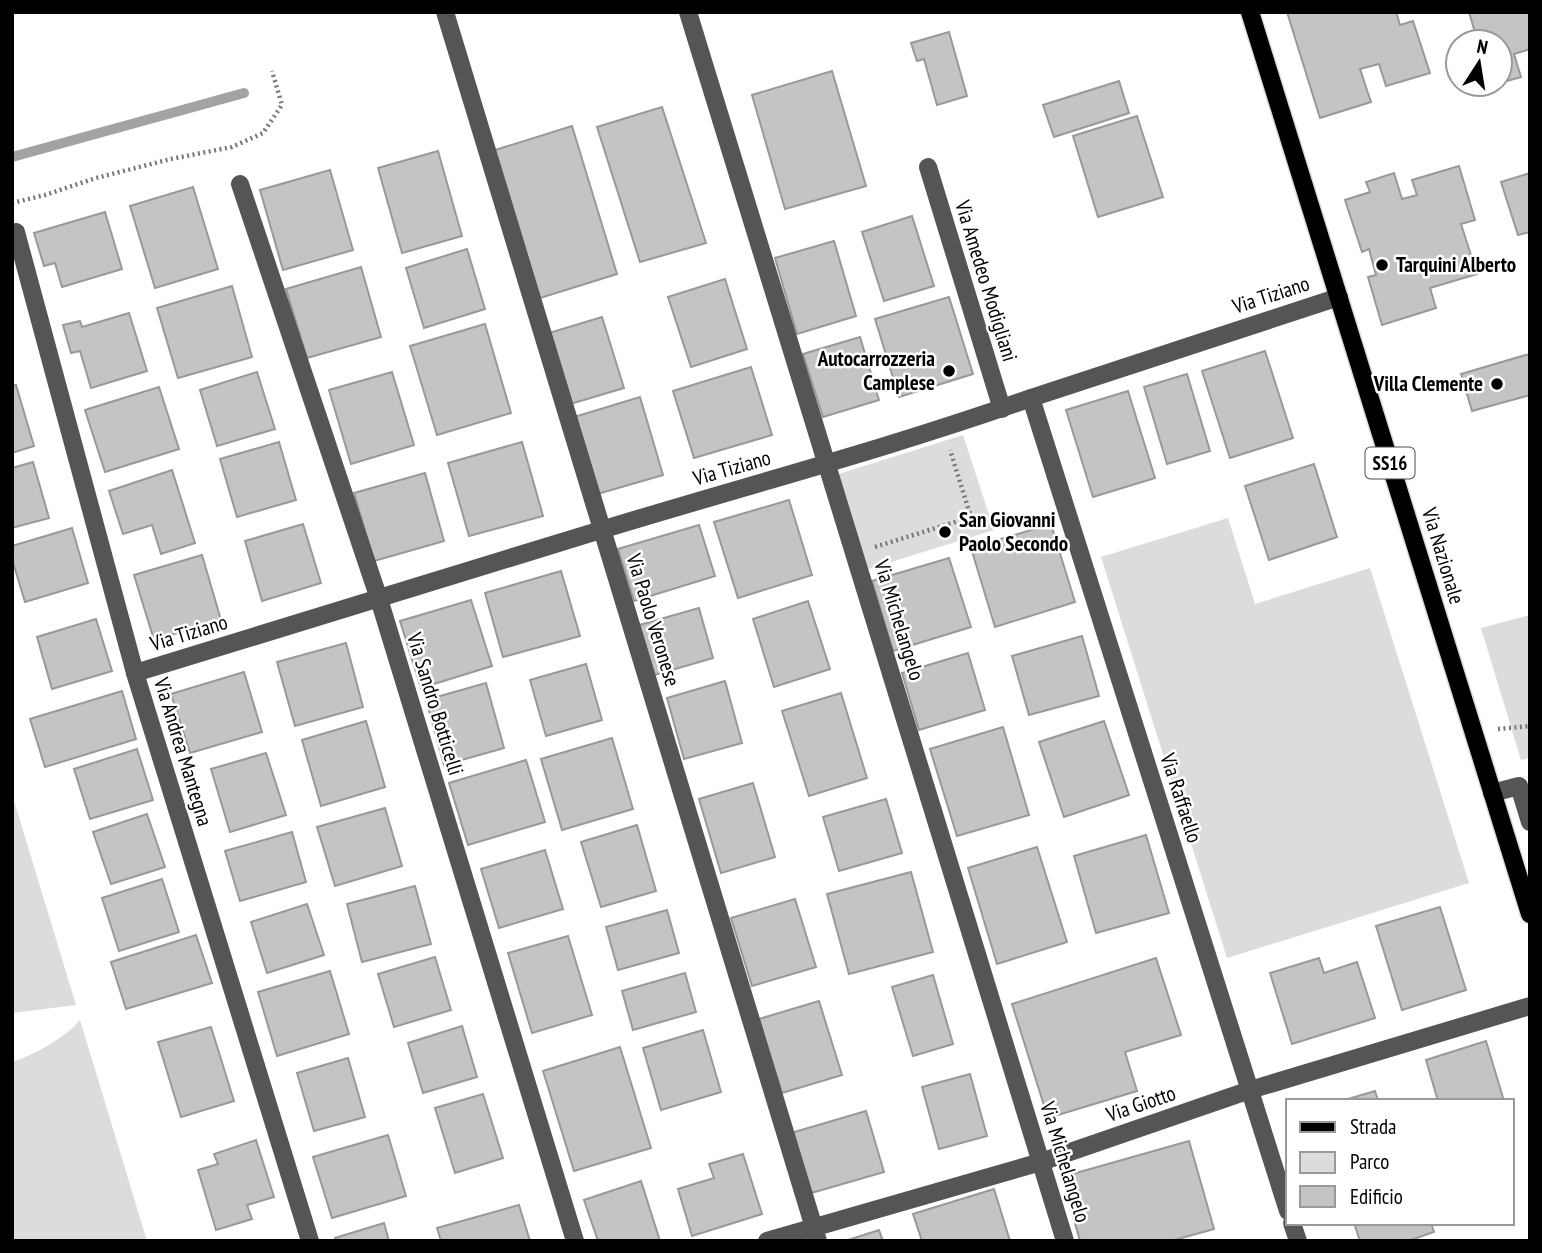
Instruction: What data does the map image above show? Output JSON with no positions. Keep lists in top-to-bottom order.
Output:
{
  "streets": {
    "main road": ["SS16", "Via Nazionale"],
    "street": [
      "Via Amedeo Modigliani",
      "Via Tiziano",
      "Via Paolo Veronese",
      "Via Michelangelo",
      "Via Sandro Botticelli",
      "Via Andrea Mantegna",
      "Via Raffaello",
      "Via Giotto"
    ]
  },
  "crossings": [
    ["Via Amedeo Modigliani", "Via Tiziano"],
    ["Via Tiziano", "Via Nazionale"],
    ["Via Tiziano", "Via Paolo Veronese"],
    ["Via Tiziano", "Via Michelangelo"],
    ["Via Tiziano", "Via Sandro Botticelli"],
    ["Via Tiziano", "Via Andrea Mantegna"],
    ["Via Tiziano", "Via Raffaello"],
    ["Via Paolo Veronese", "Via Giotto"],
    ["Via Michelangelo", "Via Giotto"],
    ["Via Raffaello", "Via Giotto"]
  ],
  "places": [
    "Tarquini Alberto",
    "Autocarrozzeria Camplese",
    "Villa Clemente",
    "San Giovanni Paolo Secondo"
  ],
  "legend": ["Strada", "Parco", "Edificio"],
  "north": "top"
}
